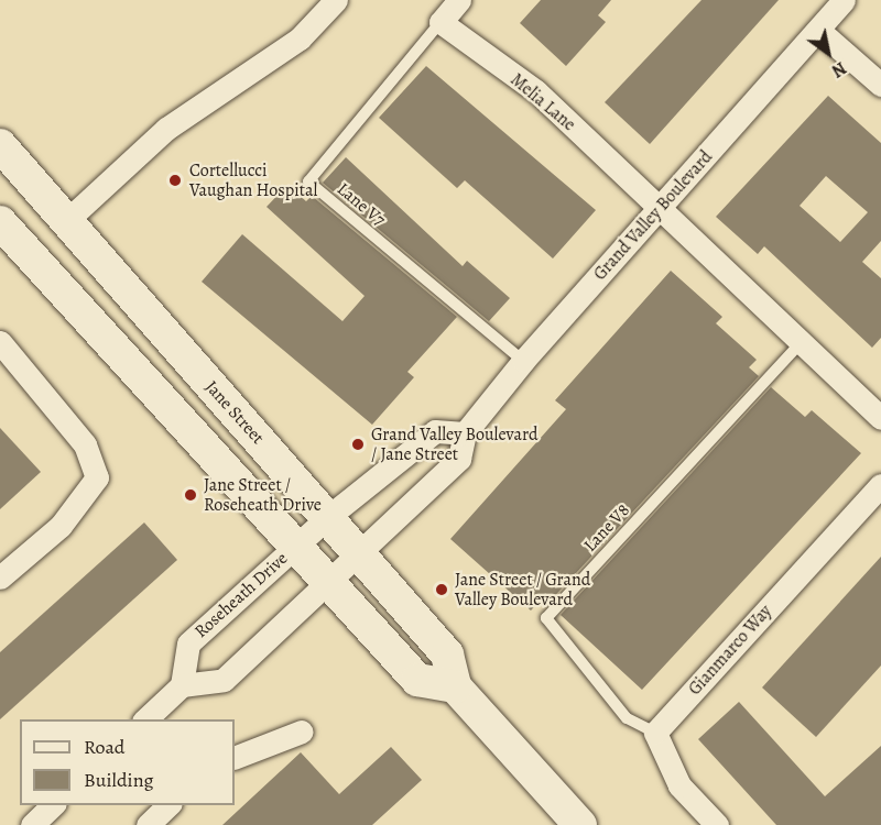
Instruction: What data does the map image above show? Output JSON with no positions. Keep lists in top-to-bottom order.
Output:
{
  "streets": {
    "main road": ["Jane Street"],
    "street": [
      "Melia Lane",
      "Grand Valley Boulevard",
      "Roseheath Drive",
      "Gianmarco Way"
    ],
    "lane": ["Lane V7", "Lane V8"]
  },
  "crossings": [
    ["Melia Lane", "Lane V7"],
    ["Melia Lane", "Grand Valley Boulevard"],
    ["Lane V7", "Grand Valley Boulevard"],
    ["Grand Valley Boulevard", "Jane Street"],
    ["Lane V8", "Gianmarco Way"]
  ],
  "places": [
    "Cortellucci Vaughan Hospital",
    "Grand Valley Boulevard / Jane Street",
    "Jane Street / Roseheath Drive",
    "Jane Street / Grand Valley Boulevard"
  ],
  "legend": ["Road", "Building"],
  "north": "bottom right"
}
